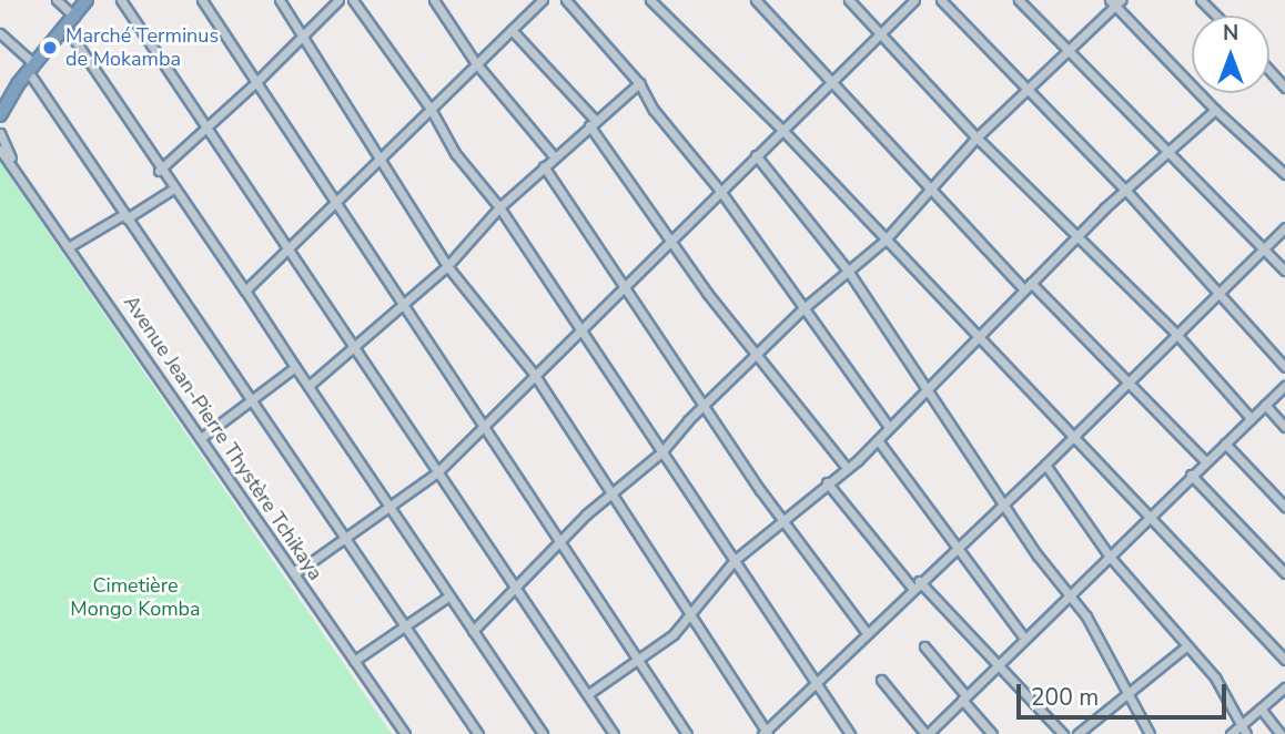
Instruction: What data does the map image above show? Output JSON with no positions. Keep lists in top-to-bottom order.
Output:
{
  "streets": {
    "street": ["Avenue Jean-Pierre Thystère Tchikaya"]
  },
  "parks": ["Cimetière Mongo Komba"],
  "places": ["Marché Terminus de Mokamba"],
  "scale_bar": "200 m",
  "north": "top"
}
